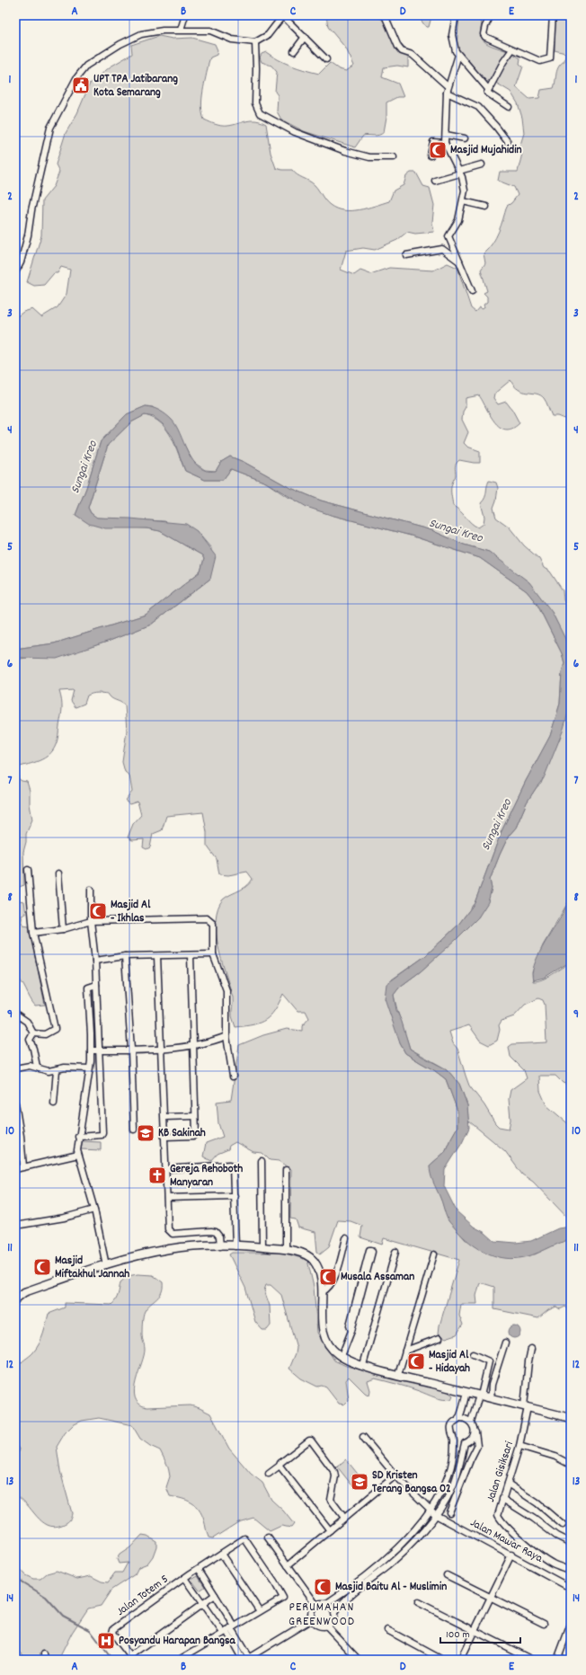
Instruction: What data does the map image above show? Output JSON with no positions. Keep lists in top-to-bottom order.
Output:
{
  "streets": {
    "street": ["Jalan Gisiksari", "Jalan Mawar Raya", "Jalan Totem 5"]
  },
  "districts": ["PERUMAHAN GREENWOOD"],
  "water": ["Sungai Kreo"],
  "places": {
    "public building": ["UPT TPA Jatibarang Kota Semarang"],
    "mosque": [
      "Masjid Mujahidin",
      "Masjid Al - Ikhlas",
      "Masjid Miftakhul Jannah",
      "Musala Assaman",
      "Masjid Al - Hidayah",
      "Masjid Baitu Al - Muslimin"
    ],
    "school or university": ["KB Sakinah", "SD Kristen Terang Bangsa 02"],
    "church": ["Gereja Rehoboth Manyaran"],
    "hospital": ["Posyandu Harapan Bangsa"]
  },
  "scale_bar": "100 m",
  "grid": {
    "columns": [
      "A",
      "B",
      "C",
      "D",
      "E"
    ],
    "rows": [
      "1",
      "2",
      "3",
      "4",
      "5",
      "6",
      "7",
      "8",
      "9",
      "10",
      "11",
      "12",
      "13",
      "14"
    ]
  }
}
